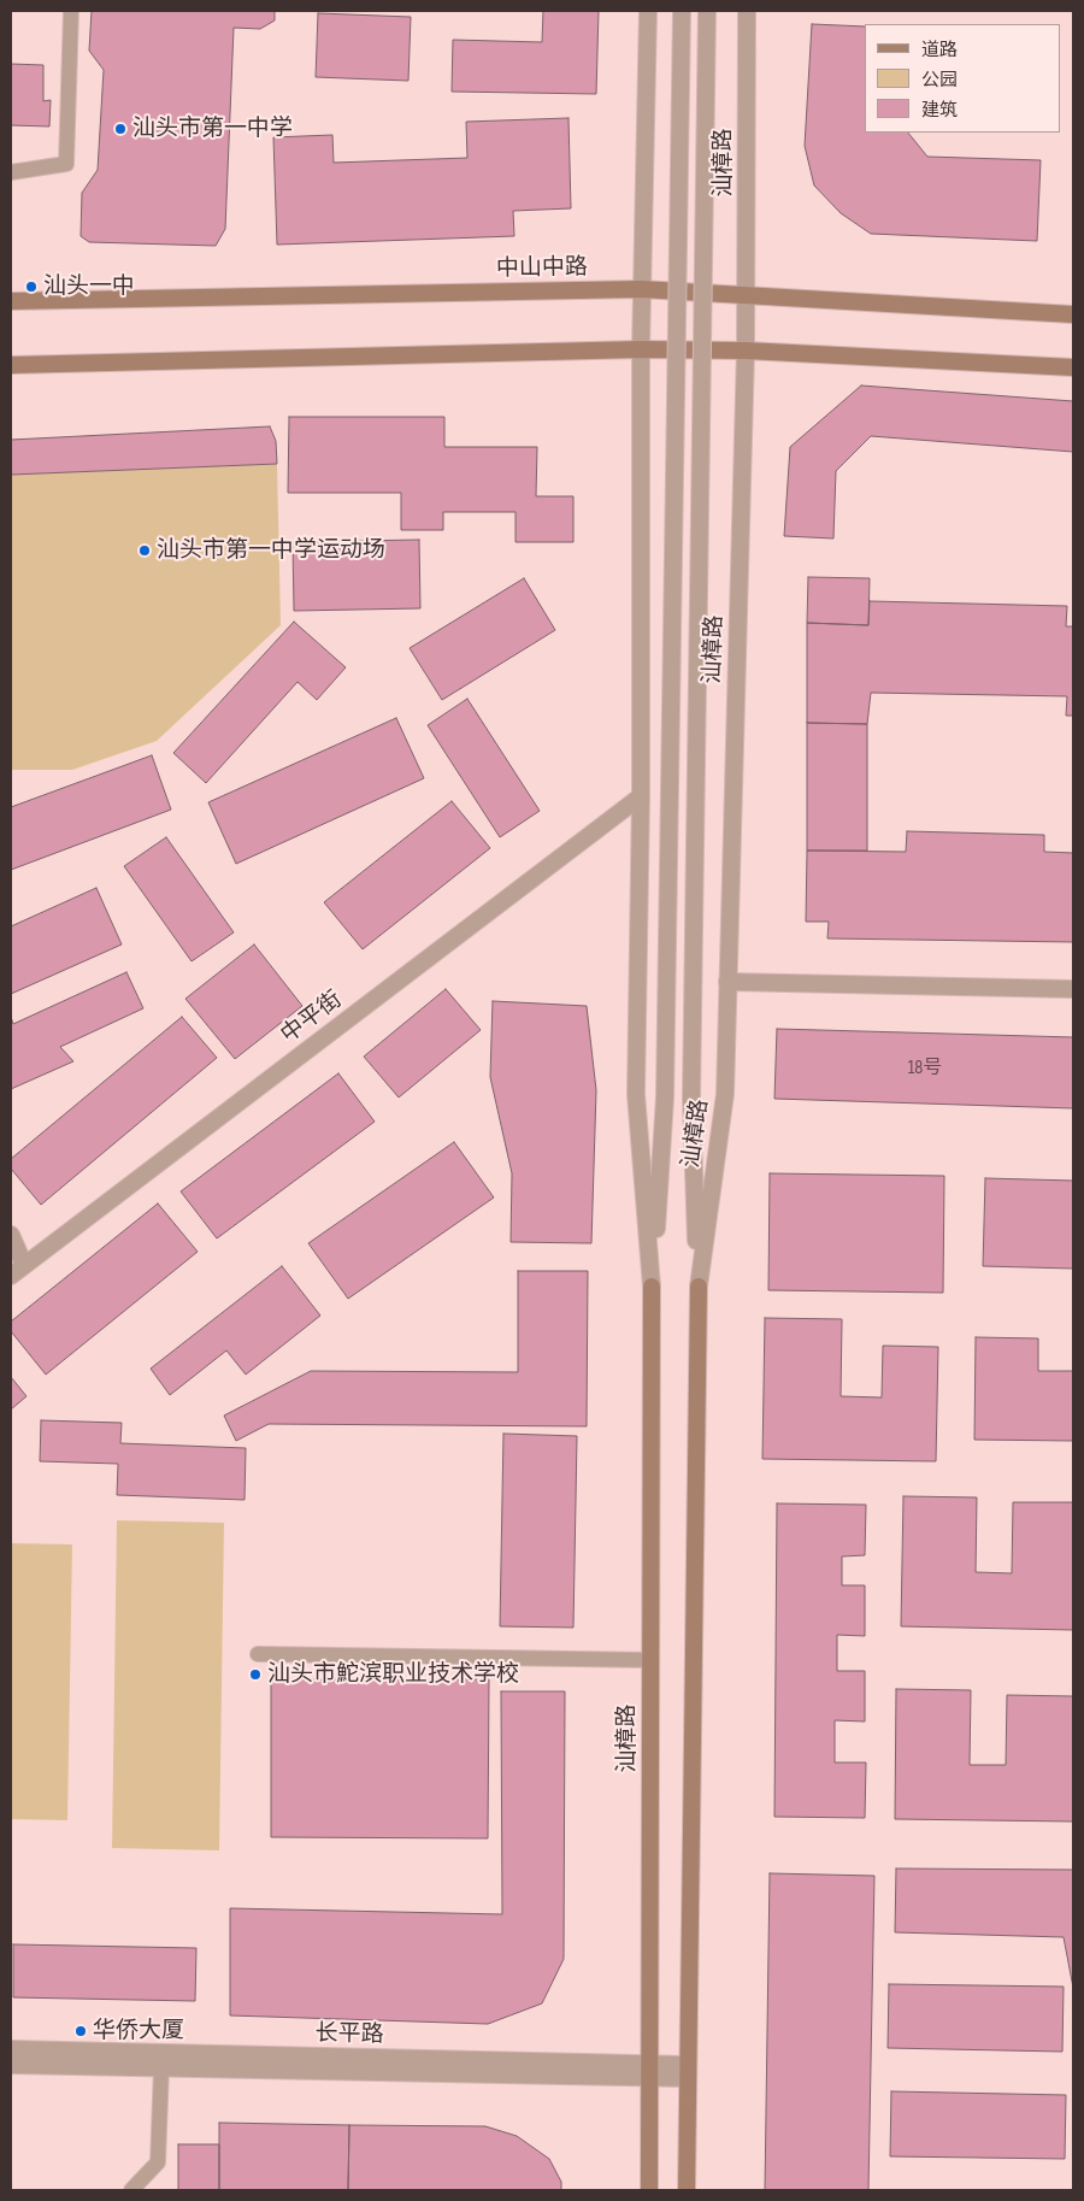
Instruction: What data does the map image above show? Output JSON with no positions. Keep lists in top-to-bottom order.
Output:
{
  "streets": {
    "main road": ["汕樟路", "中山中路"],
    "street": ["中平街", "长平路"]
  },
  "crossings": [
    ["汕樟路", "中山中路"],
    ["汕樟路", "中平街"],
    ["汕樟路", "长平路"]
  ],
  "places": [
    "汕头市第一中学",
    "汕头一中",
    "汕头市第一中学运动场",
    "汕头市鮀滨职业技术学校",
    "华侨大厦"
  ],
  "house_numbers": ["18号"],
  "legend": ["道路", "公园", "建筑"]
}
